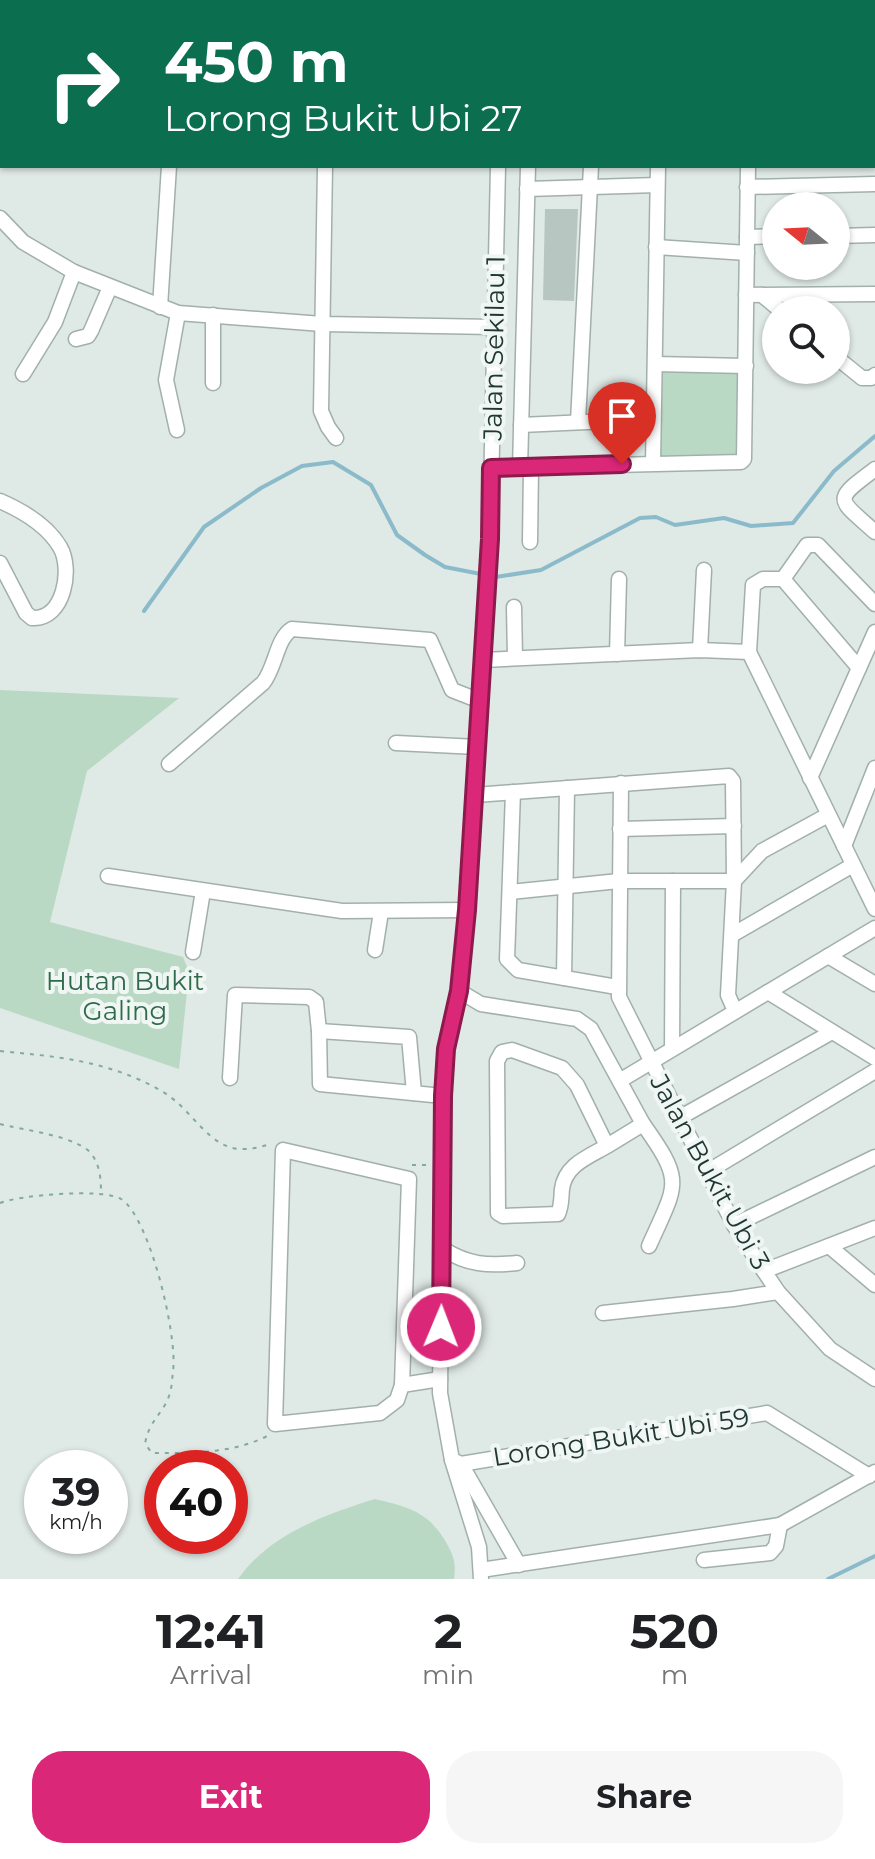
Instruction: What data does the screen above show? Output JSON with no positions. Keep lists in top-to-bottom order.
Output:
{
  "streets": {
    "street": ["Jalan Sekilau 1", "Jalan Bukit Ubi 3", "Lorong Bukit Ubi 59"]
  },
  "crossings": [
    ["Jalan Sekilau 1", "Lorong Bukit Ubi 59"]
  ],
  "parks": ["Hutan Bukit Galing"],
  "north": "left",
  "page": {
    "turn": ["450 m", "Lorong Bukit Ubi 27"],
    "speed": "39 km/h",
    "limit": "40",
    "eta": [
      "12:41",
      "Arrival",
      "2",
      "min",
      "520",
      "m"
    ],
    "buttons": ["Exit", "Share"]
  }
}
